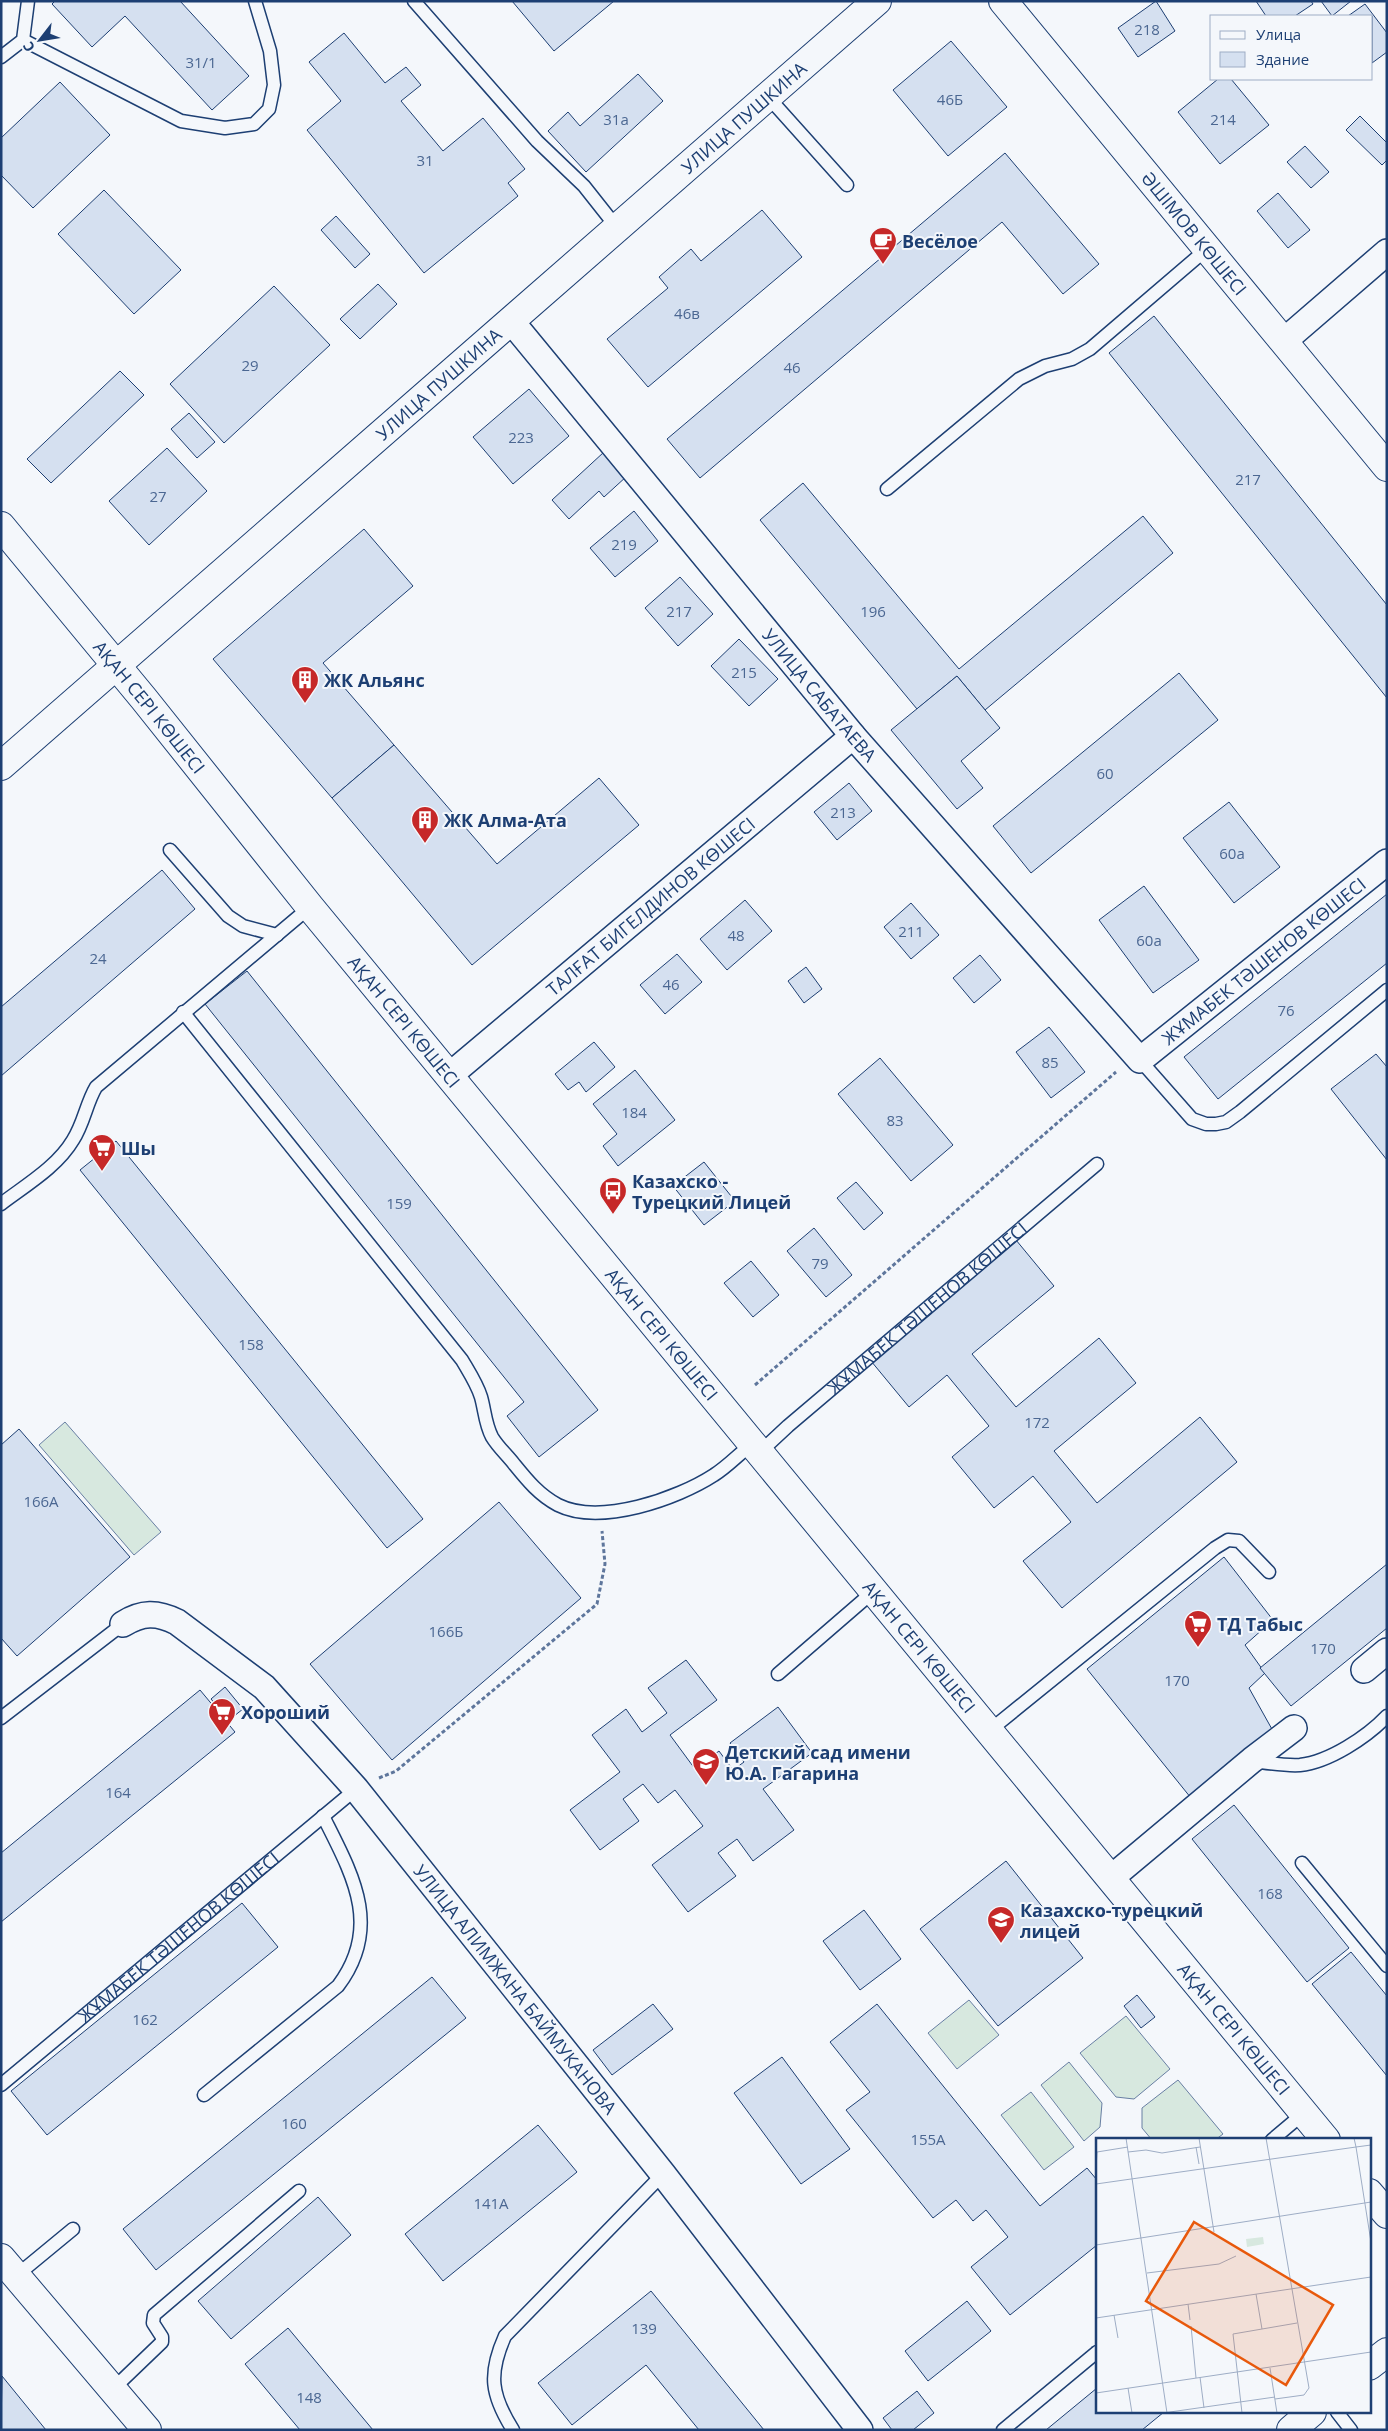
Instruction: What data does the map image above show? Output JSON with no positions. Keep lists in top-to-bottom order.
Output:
{
  "streets": {
    "street": [
      "УЛИЦА ПУШКИНА",
      "ӘШІМОВ КӨШЕСІ",
      "УЛИЦА САБАТАЕВА",
      "АҚАН СЕРІ КӨШЕСІ",
      "ТАЛҒАТ БИГЕЛДИНОВ КӨШЕСІ",
      "ЖҰМАБЕК ТӘШЕНОВ КӨШЕСІ",
      "УЛИЦА АЛИМЖАНА БАЙМУКАНОВА"
    ]
  },
  "crossings": [
    ["УЛИЦА ПУШКИНА", "УЛИЦА САБАТАЕВА"],
    ["УЛИЦА ПУШКИНА", "АҚАН СЕРІ КӨШЕСІ"],
    ["УЛИЦА САБАТАЕВА", "ТАЛҒАТ БИГЕЛДИНОВ КӨШЕСІ"],
    ["УЛИЦА САБАТАЕВА", "ЖҰМАБЕК ТӘШЕНОВ КӨШЕСІ"],
    ["АҚАН СЕРІ КӨШЕСІ", "ТАЛҒАТ БИГЕЛДИНОВ КӨШЕСІ"],
    ["АҚАН СЕРІ КӨШЕСІ", "ЖҰМАБЕК ТӘШЕНОВ КӨШЕСІ"],
    ["ЖҰМАБЕК ТӘШЕНОВ КӨШЕСІ", "УЛИЦА АЛИМЖАНА БАЙМУКАНОВА"]
  ],
  "places": {
    "cafe": ["Весёлое"],
    "building": ["ЖК Альянс", "ЖК Алма-Ата"],
    "supermarket": ["Шы", "ТД Табыс", "Хороший"],
    "bus stop": ["Казахско - Турецкий Лицей"],
    "school or university": ["Детский сад имени Ю.А. Гагарина", "Казахско-турецкий лицей"]
  },
  "house_numbers": [
    "218",
    "31/1",
    "46Б",
    "31а",
    "214",
    "31",
    "46в",
    "29",
    "46",
    "223",
    "217",
    "27",
    "219",
    "217",
    "196",
    "215",
    "60",
    "213",
    "60а",
    "211",
    "48",
    "60а",
    "24",
    "46",
    "76",
    "85",
    "184",
    "83",
    "159",
    "79",
    "158",
    "172",
    "166А",
    "166Б",
    "170",
    "170",
    "164",
    "168",
    "162",
    "160",
    "155А",
    "141А",
    "139",
    "148"
  ],
  "legend": ["Улица", "Здание"],
  "north": "bottom left"
}
